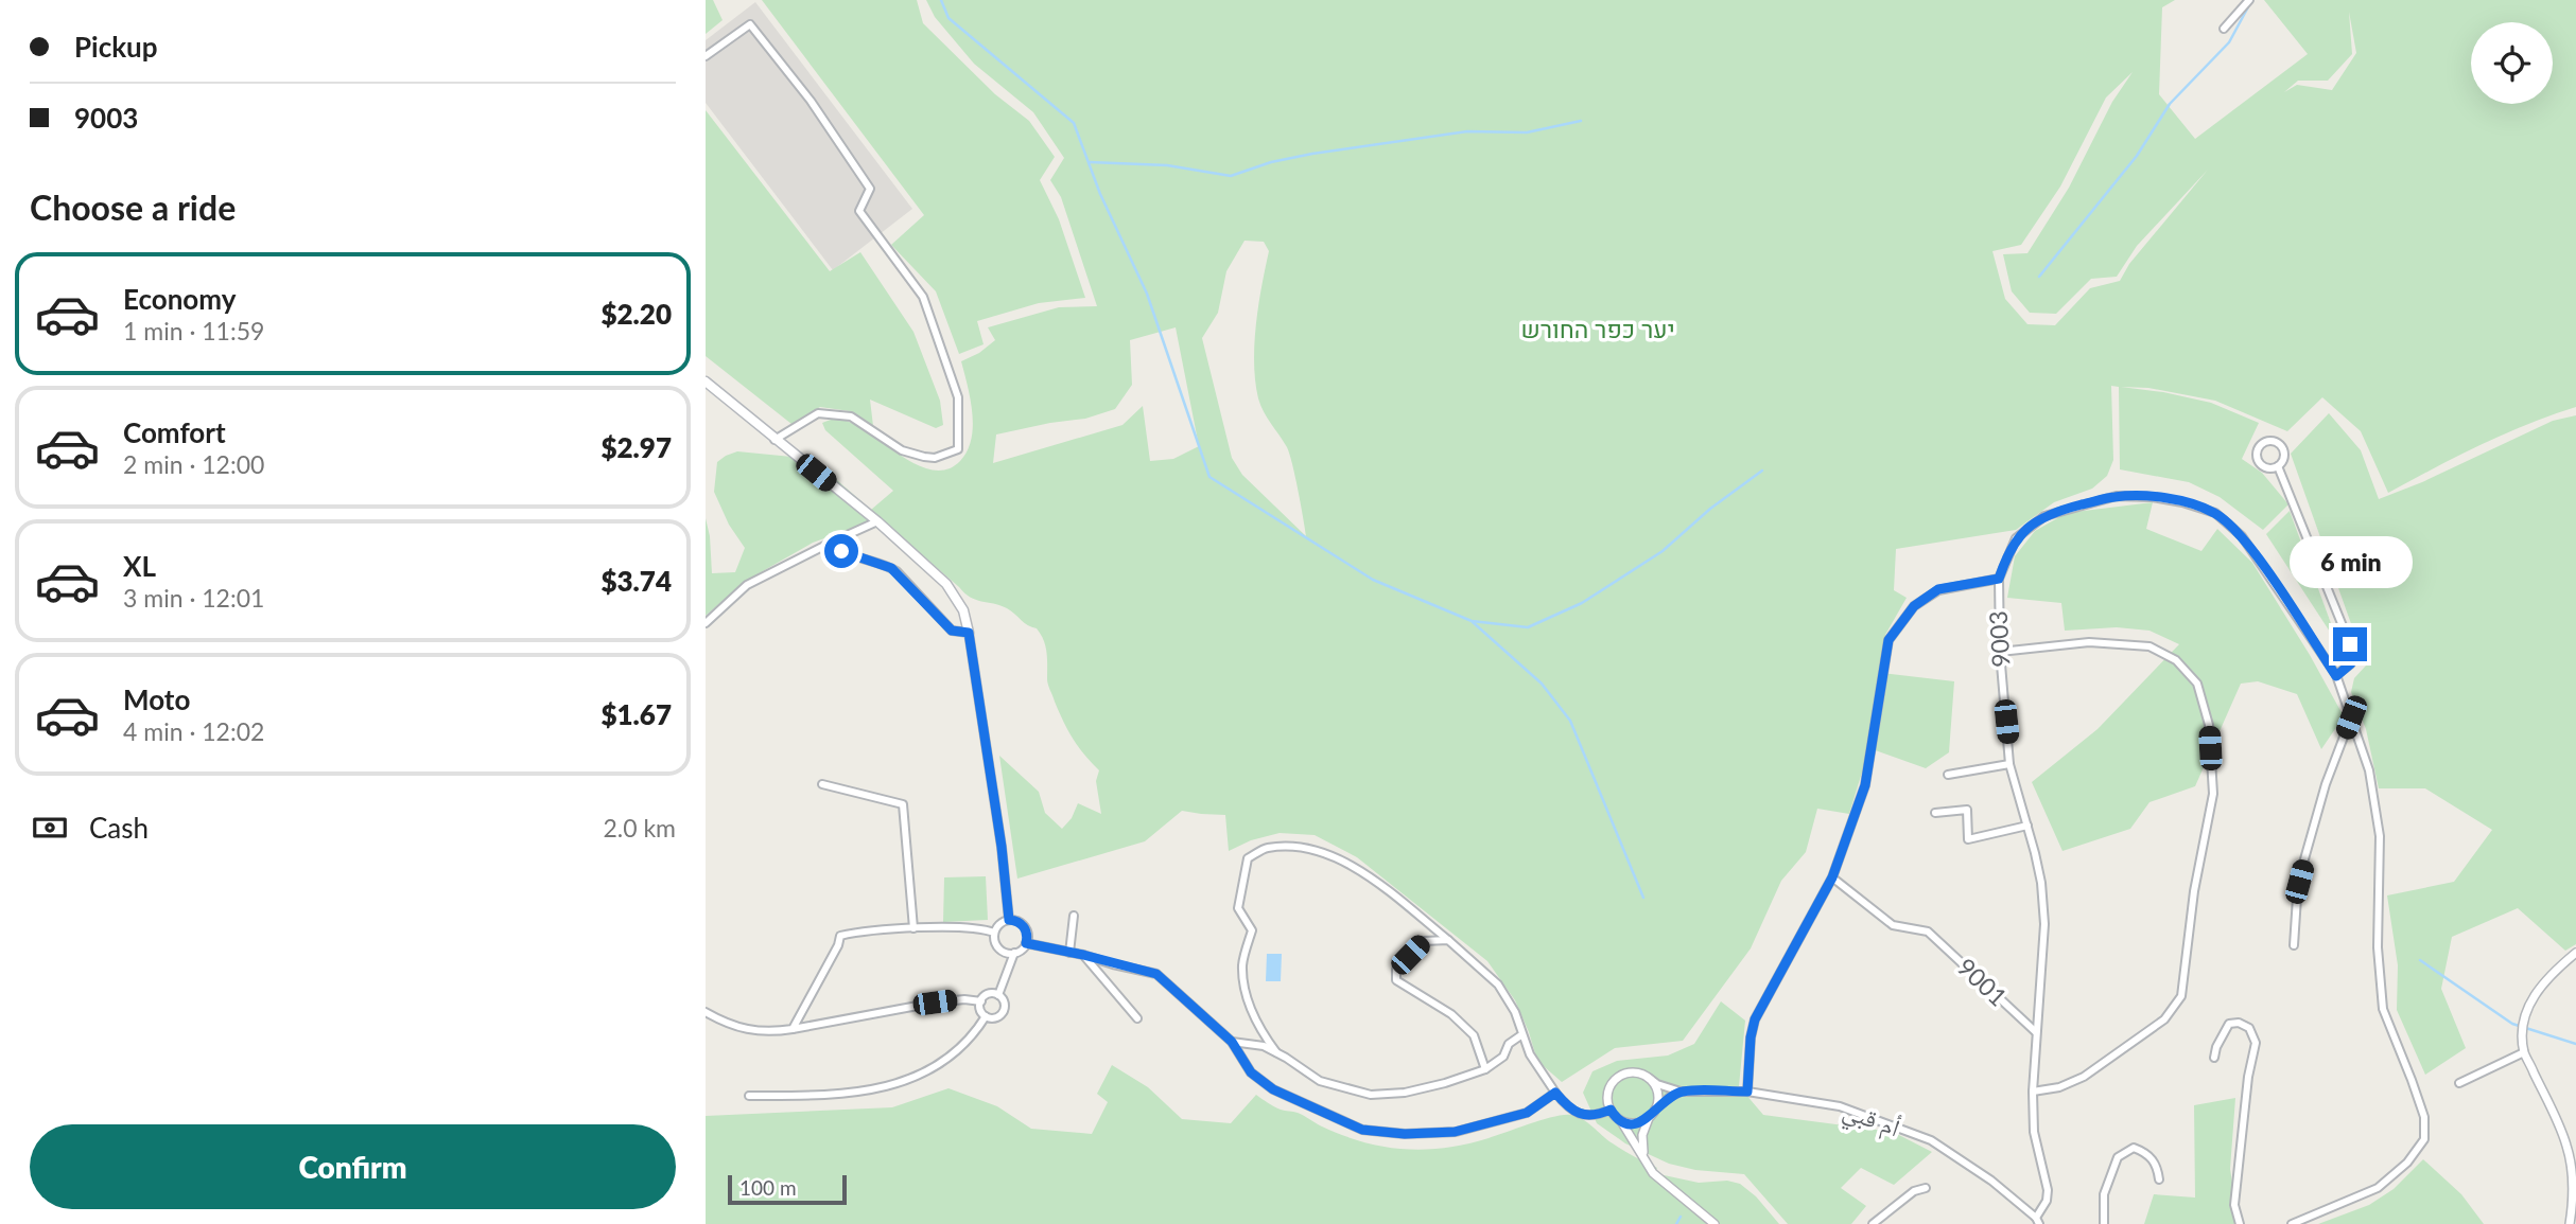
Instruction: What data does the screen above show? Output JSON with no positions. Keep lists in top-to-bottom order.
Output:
{
  "streets": {
    "street": ["9003", "9001", "أم قبي"]
  },
  "crossings": [
    ["9003", "9001"],
    ["9003", "أم قبي"]
  ],
  "parks": ["יער כפר החורש"],
  "scale_bar": "100 m",
  "page": {
    "banner": ["Pickup", "9003"],
    "heading": "Choose a ride",
    "list": [
      {
        "name": "Economy",
        "note": "1 min · 11:59",
        "value": "$2.20"
      },
      {
        "name": "Comfort",
        "note": "2 min · 12:00",
        "value": "$2.97"
      },
      {
        "name": "XL",
        "note": "3 min · 12:01",
        "value": "$3.74"
      },
      {
        "name": "Moto",
        "note": "4 min · 12:02",
        "value": "$1.67"
      }
    ],
    "bubble": "6 min",
    "pay": ["Cash", "2.0 km"],
    "buttons": "Confirm",
    "scale": "100 m"
  }
}
